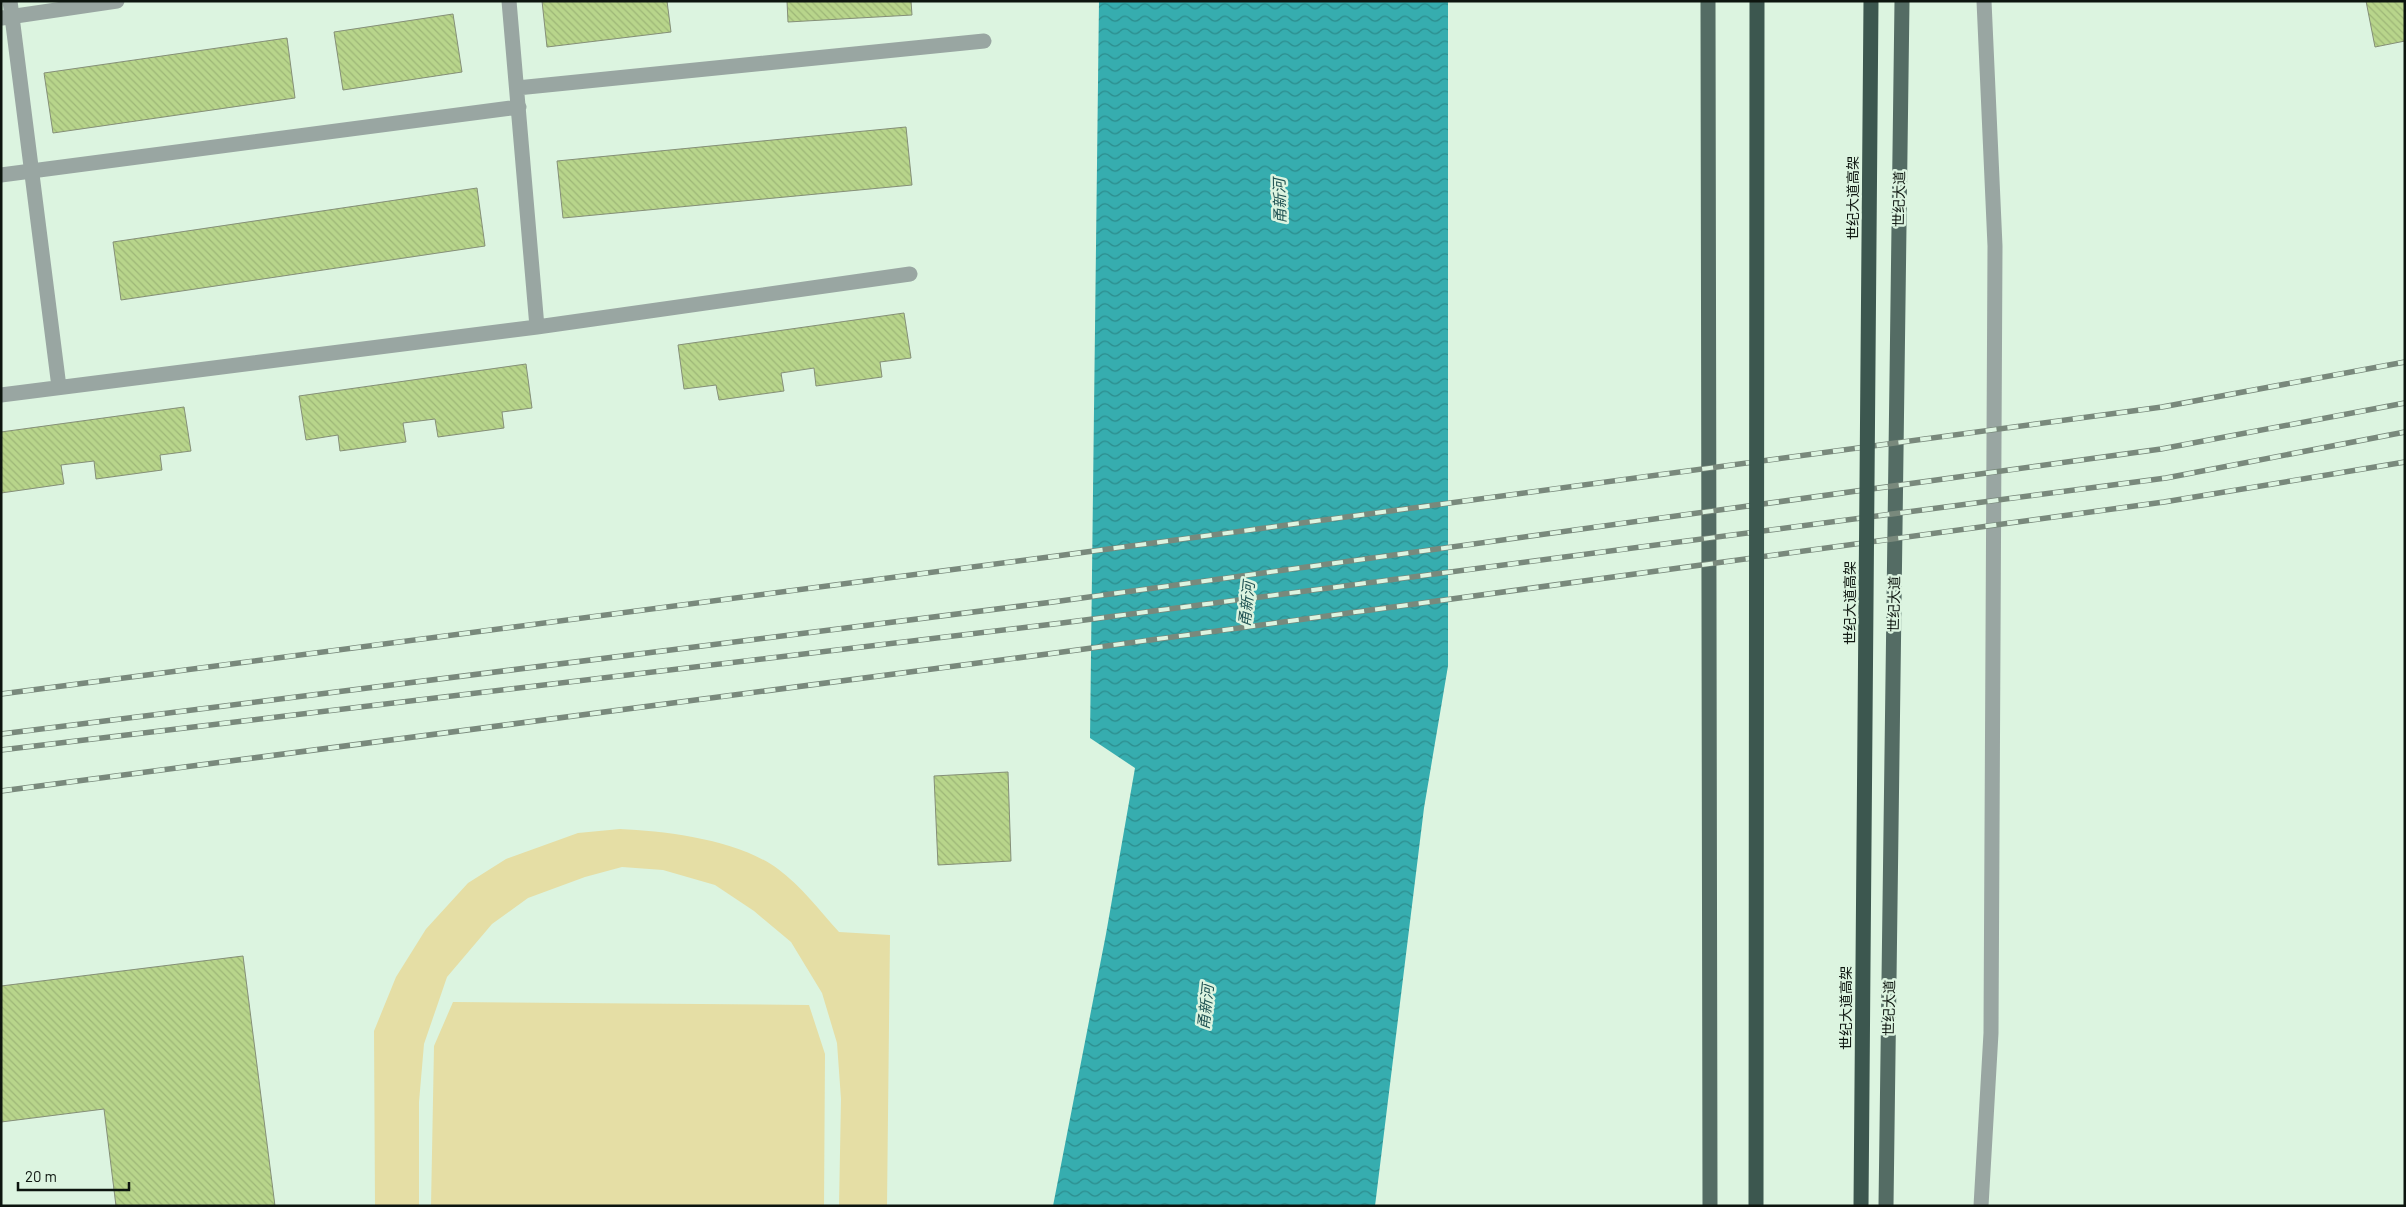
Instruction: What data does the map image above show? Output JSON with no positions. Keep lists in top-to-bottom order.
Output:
{
  "streets": {
    "highway": ["世纪大道高架"],
    "main road": ["世纪大道"]
  },
  "water": ["甬新河"],
  "scale_bar": "20 m"
}
